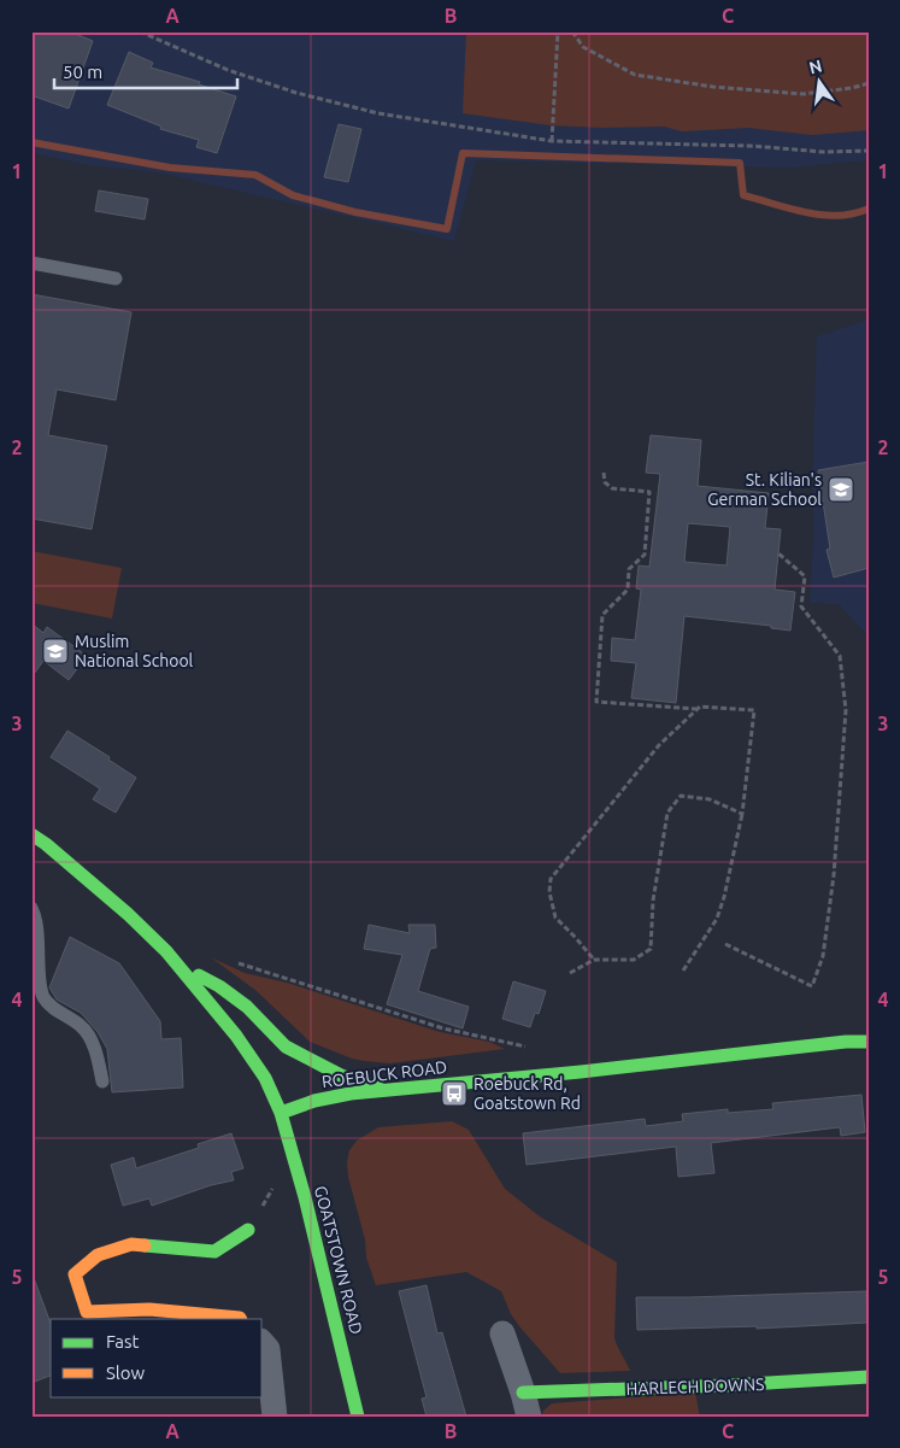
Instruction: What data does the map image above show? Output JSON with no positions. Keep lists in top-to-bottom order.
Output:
{
  "streets": {
    "street": ["ROEBUCK ROAD", "GOATSTOWN ROAD", "HARLECH DOWNS"]
  },
  "crossings": [
    ["ROEBUCK ROAD", "GOATSTOWN ROAD"]
  ],
  "places": {
    "school or university": ["St. Kilian's German School", "Muslim National School"],
    "bus stop": ["Roebuck Rd, Goatstown Rd"]
  },
  "legend": ["Fast", "Slow"],
  "scale_bar": "50 m",
  "north": "top",
  "grid": {
    "columns": ["A", "B", "C"],
    "rows": [
      "1",
      "2",
      "3",
      "4",
      "5"
    ]
  }
}
